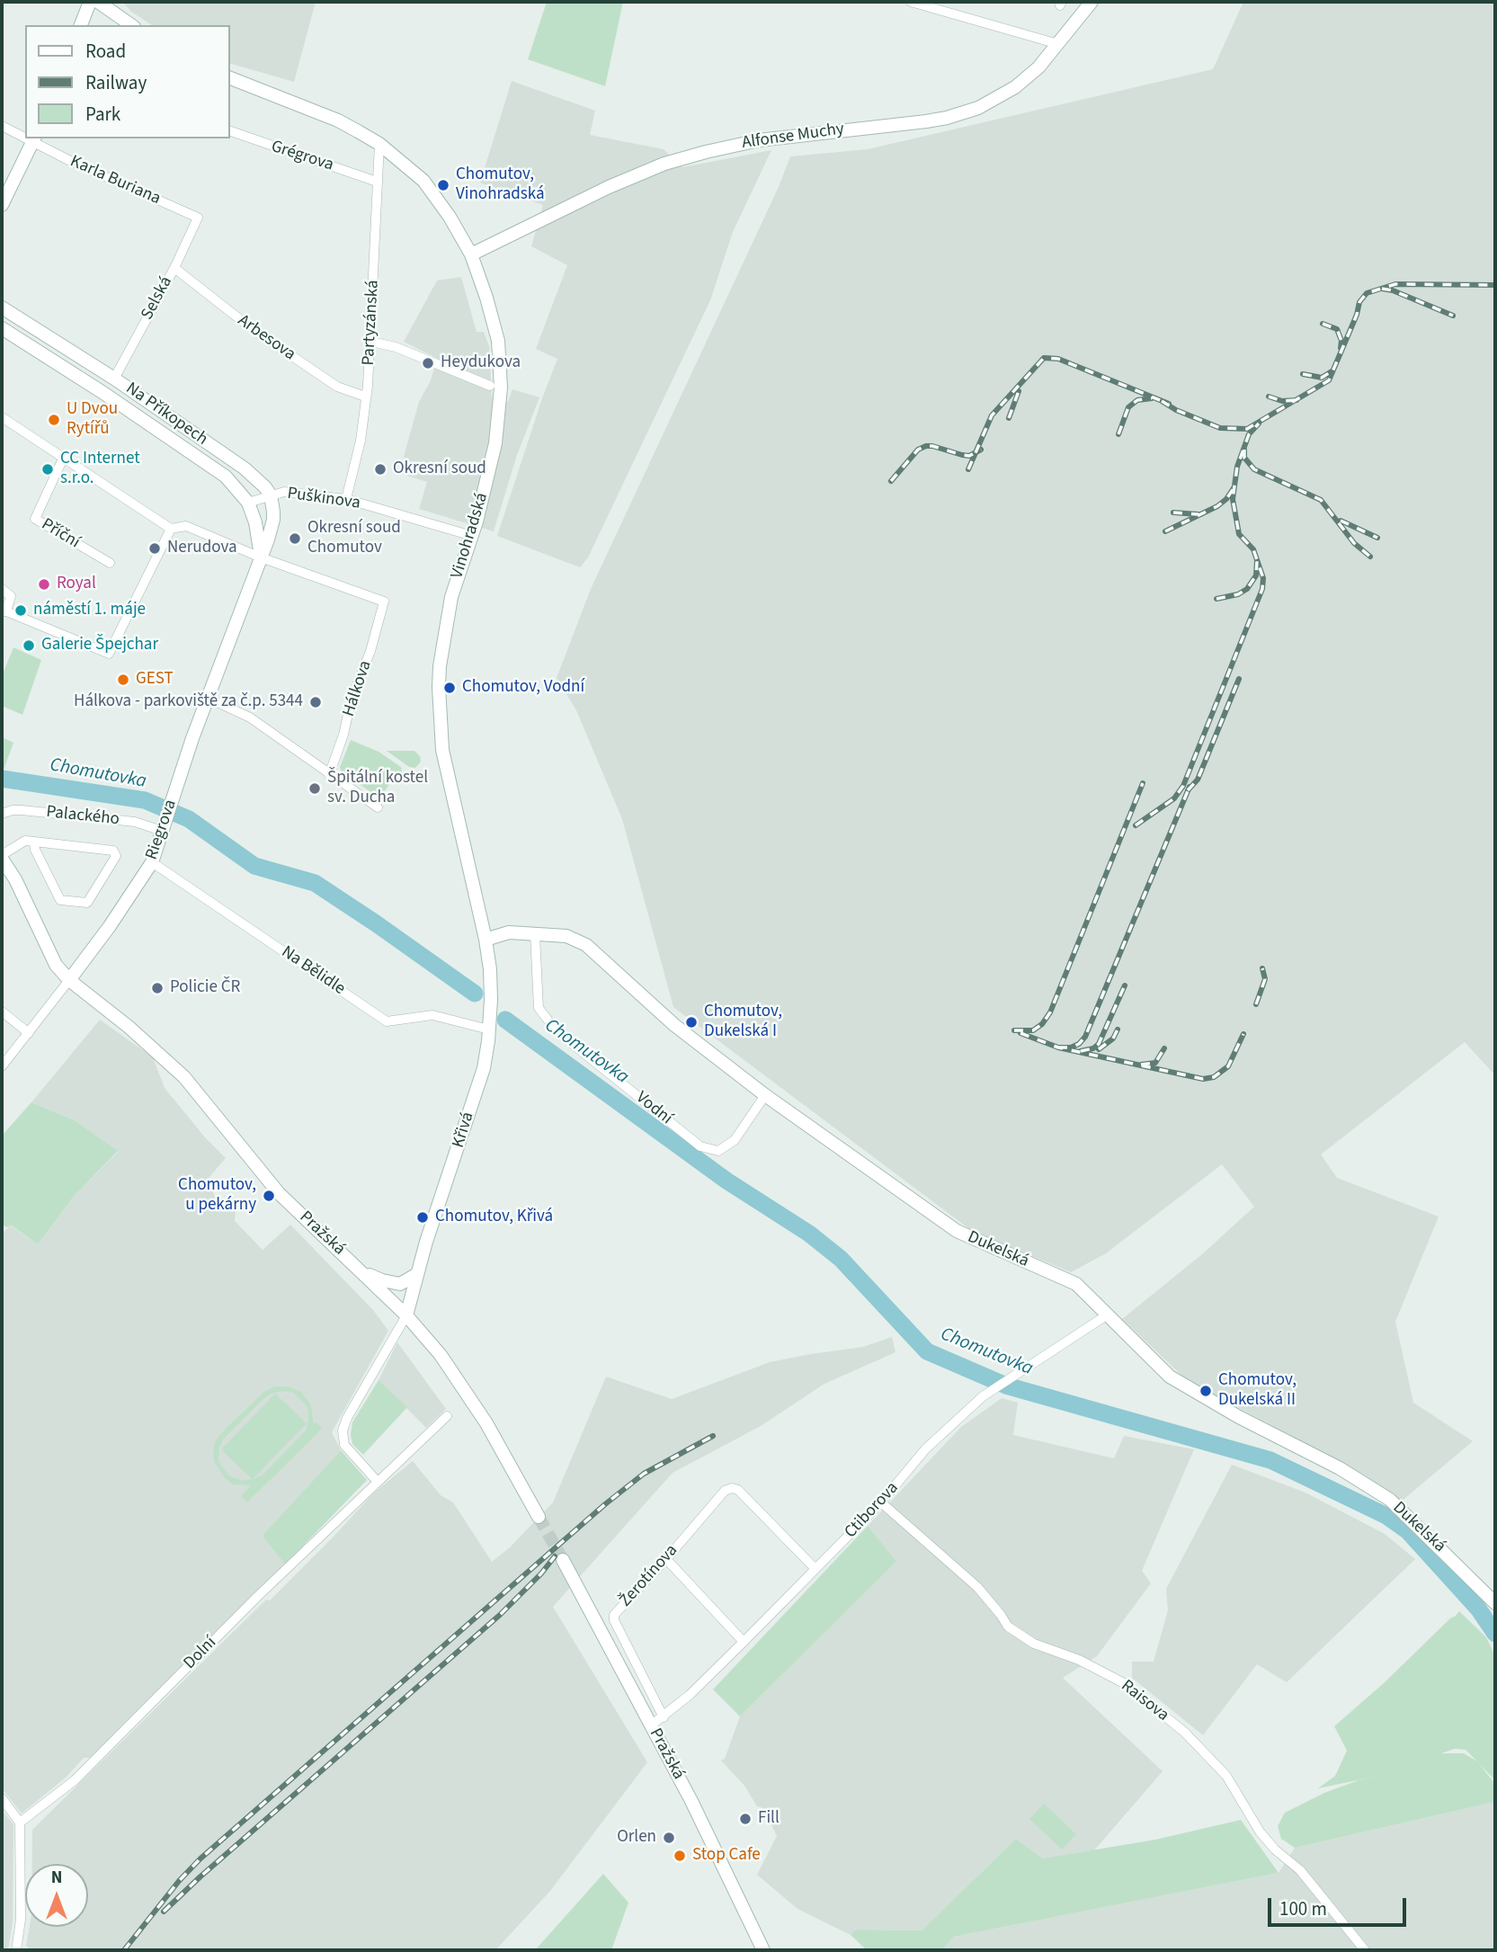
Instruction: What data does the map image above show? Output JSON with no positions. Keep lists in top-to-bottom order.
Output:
{
  "streets": {
    "street": [
      "Alfonse Muchy",
      "Grégrova",
      "Karla Buriana",
      "Selská",
      "Partyzánská",
      "Arbesova",
      "Na Příkopech",
      "Puškinova",
      "Příční",
      "Vinohradská",
      "Hálkova",
      "Palackého",
      "Riegrova",
      "Na Bělidle",
      "Vodní",
      "Křivá",
      "Pražská",
      "Dukelská",
      "Ctiborova",
      "Žerotínova",
      "Dolní",
      "Raisova"
    ]
  },
  "crossings": [
    ["Alfonse Muchy", "Vinohradská"],
    ["Grégrova", "Partyzánská"],
    ["Karla Buriana", "Selská"],
    ["Selská", "Arbesova"],
    ["Selská", "Na Příkopech"],
    ["Partyzánská", "Arbesova"],
    ["Partyzánská", "Puškinova"],
    ["Partyzánská", "Vinohradská"],
    ["Na Příkopech", "Puškinova"],
    ["Na Příkopech", "Hálkova"],
    ["Na Příkopech", "Riegrova"],
    ["Puškinova", "Vinohradská"],
    ["Vinohradská", "Křivá"],
    ["Vinohradská", "Dukelská"],
    ["Palackého", "Riegrova"],
    ["Palackého", "Pražská"],
    ["Riegrova", "Na Bělidle"],
    ["Riegrova", "Pražská"],
    ["Na Bělidle", "Křivá"],
    ["Vodní", "Dukelská"],
    ["Křivá", "Pražská"],
    ["Křivá", "Dukelská"],
    ["Pražská", "Ctiborova"],
    ["Dukelská", "Ctiborova"],
    ["Ctiborova", "Žerotínova"],
    ["Ctiborova", "Raisova"]
  ],
  "water": ["Chomutovka"],
  "places": [
    "Chomutov, Vinohradská",
    "Heydukova",
    "U Dvou Rytířů",
    "CC Internet s.r.o.",
    "Okresní soud",
    "Okresní soud Chomutov",
    "Nerudova",
    "Royal",
    "náměstí 1. máje",
    "Galerie Špejchar",
    "GEST",
    "Chomutov, Vodní",
    "Hálkova - parkoviště za č.p. 5344",
    "Špitální kostel sv. Ducha",
    "Policie ČR",
    "Chomutov, Dukelská I",
    "Chomutov, u pekárny",
    "Chomutov, Křivá",
    "Chomutov, Dukelská II",
    "Fill",
    "Orlen",
    "Stop Cafe"
  ],
  "legend": ["Road", "Railway", "Park"],
  "scale_bar": "100 m",
  "north": "top"
}
